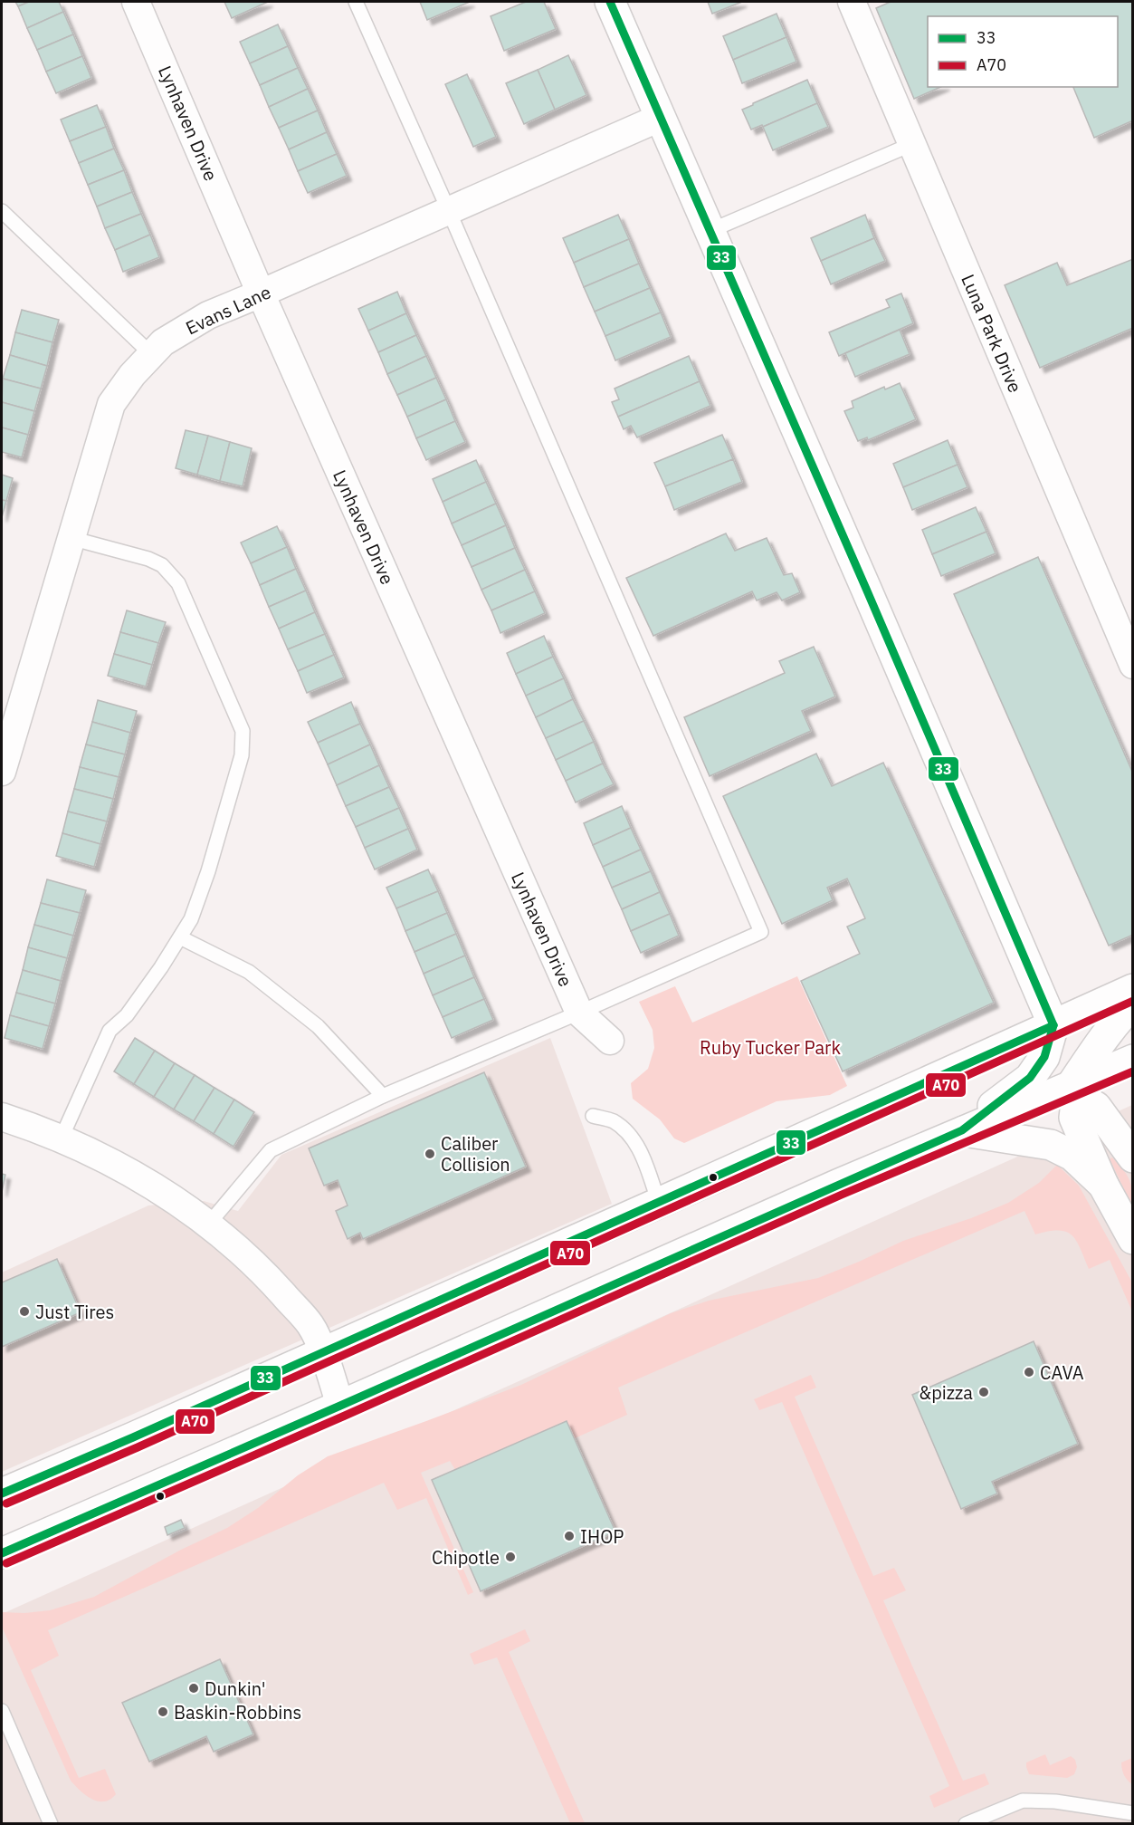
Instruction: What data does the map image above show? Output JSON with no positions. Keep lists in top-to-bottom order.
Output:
{
  "streets": {
    "street": ["Lynhaven Drive", "Evans Lane", "Luna Park Drive"]
  },
  "crossings": [
    ["Lynhaven Drive", "Evans Lane"]
  ],
  "parks": ["Ruby Tucker Park"],
  "places": [
    "Caliber Collision",
    "Just Tires",
    "CAVA",
    "&pizza",
    "IHOP",
    "Chipotle",
    "Dunkin'",
    "Baskin-Robbins"
  ],
  "lines": ["transit line 33", "transit line A70"],
  "legend": ["33", "A70"]
}
